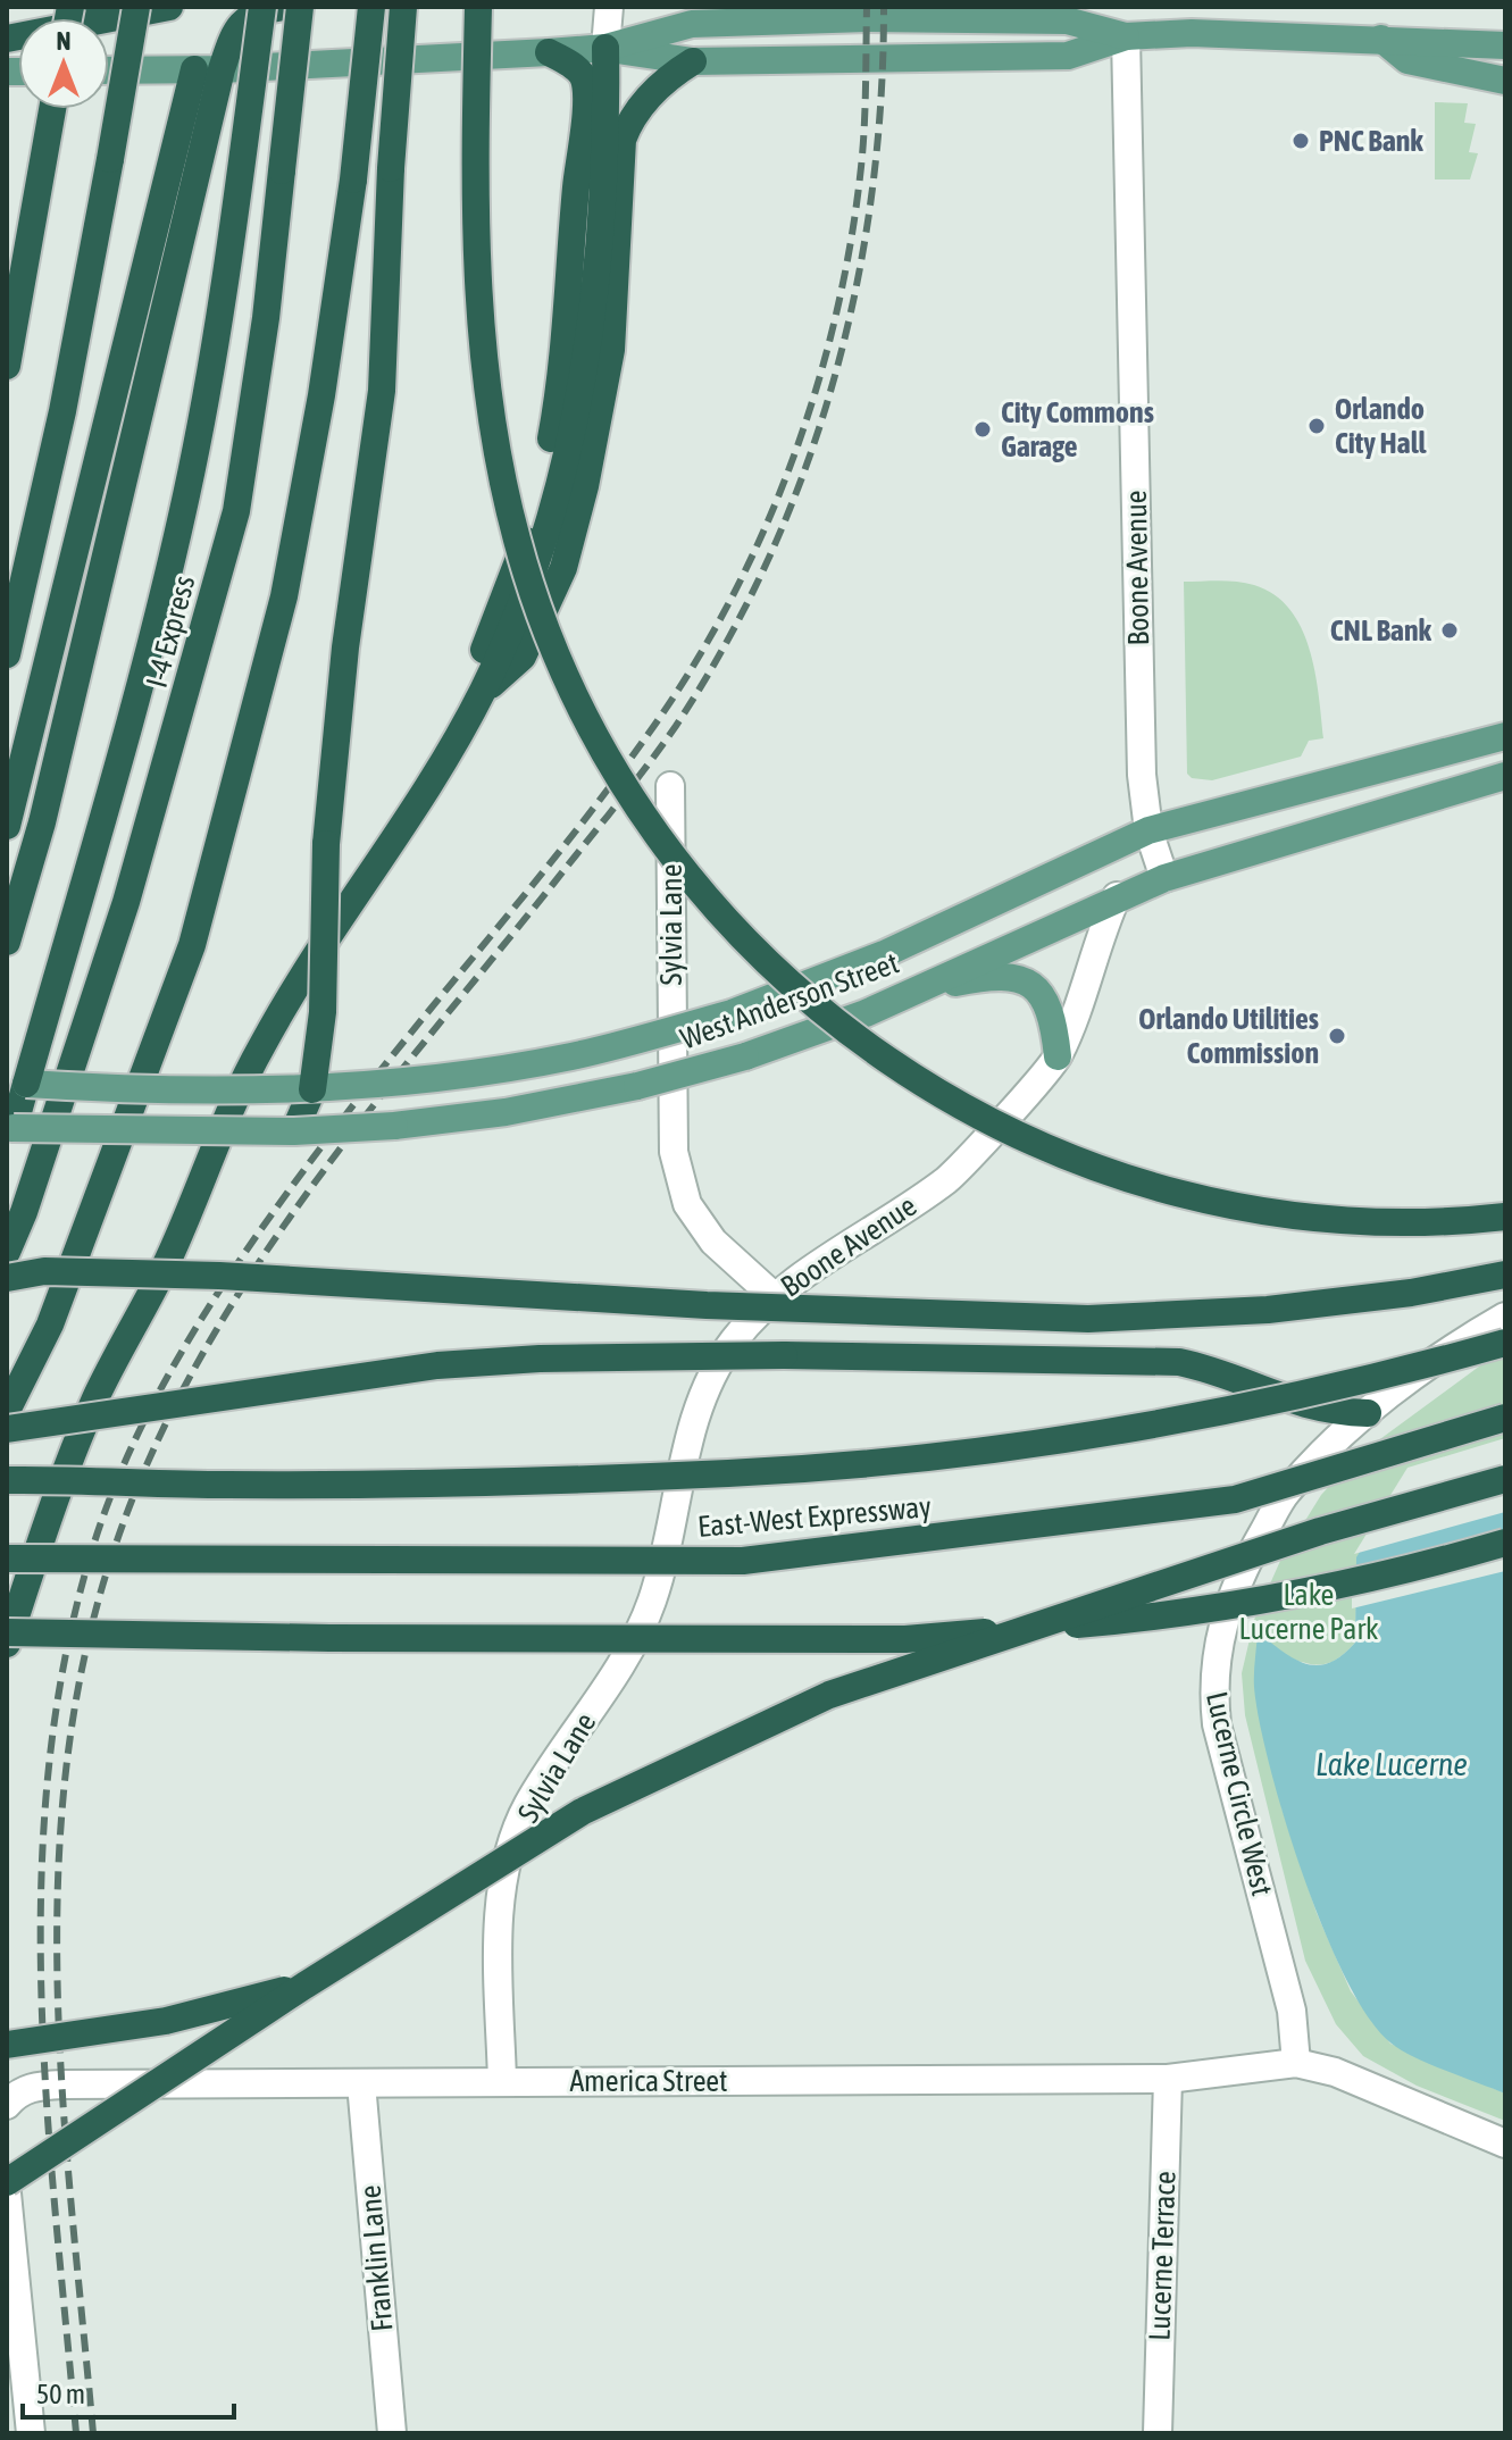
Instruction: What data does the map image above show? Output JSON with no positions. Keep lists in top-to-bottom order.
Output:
{
  "streets": {
    "highway": ["I-4 Express", "East-West Expressway"],
    "main road": ["West Anderson Street"],
    "street": [
      "Boone Avenue",
      "Sylvia Lane",
      "Lucerne Circle West",
      "America Street",
      "Lucerne Terrace",
      "Franklin Lane"
    ]
  },
  "crossings": [
    ["Boone Avenue", "Sylvia Lane"],
    ["Boone Avenue", "West Anderson Street"],
    ["Sylvia Lane", "America Street"],
    ["Lucerne Circle West", "America Street"],
    ["America Street", "Lucerne Terrace"],
    ["America Street", "Franklin Lane"]
  ],
  "water": ["Lake Lucerne"],
  "parks": ["Lake Lucerne Park"],
  "places": [
    "PNC Bank",
    "Orlando City Hall",
    "City Commons Garage",
    "CNL Bank",
    "Orlando Utilities Commission"
  ],
  "scale_bar": "50 m",
  "north": "top"
}
